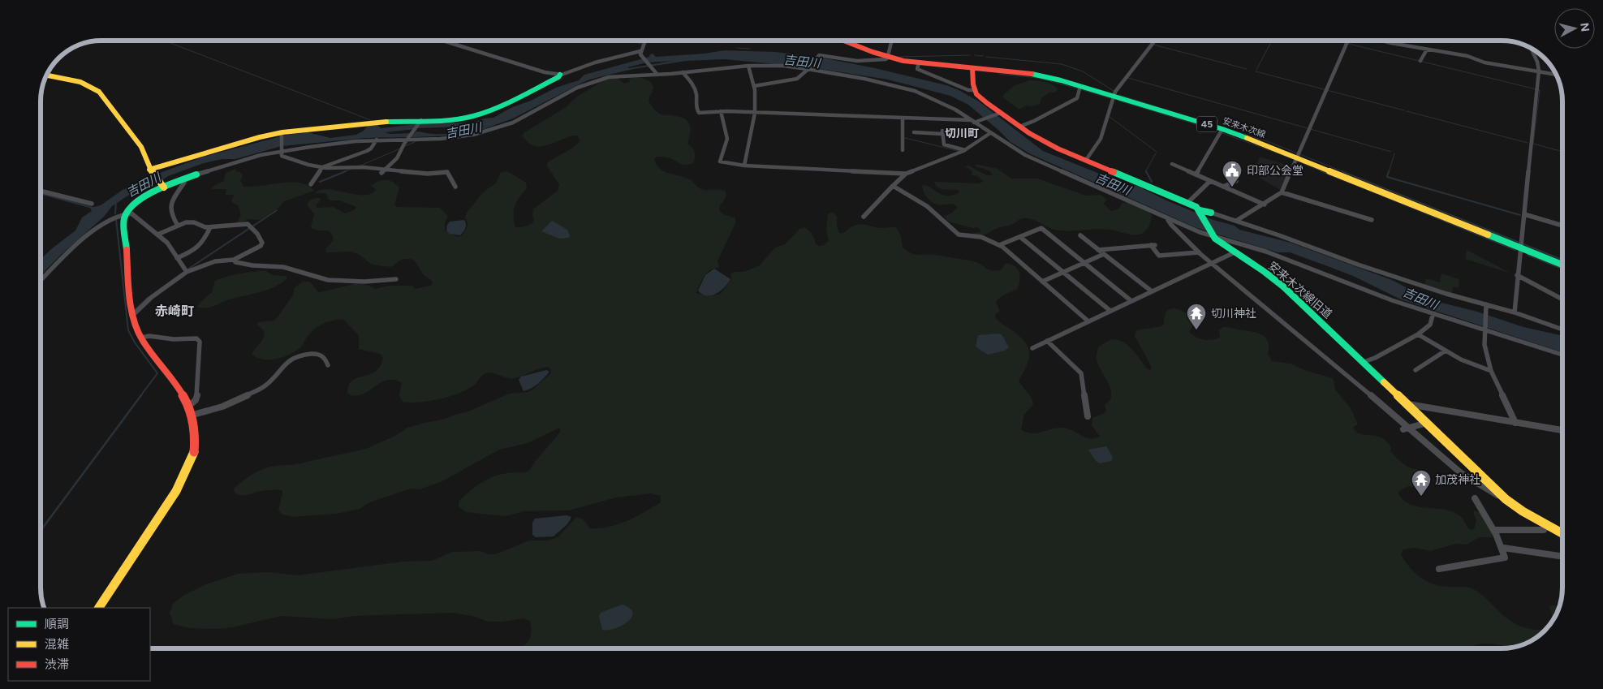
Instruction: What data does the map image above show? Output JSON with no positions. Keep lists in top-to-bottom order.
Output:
{
  "streets": {
    "street": ["45", "安来木次線", "安来木次線旧道"]
  },
  "districts": ["切川町", "赤崎町"],
  "water": ["吉田川"],
  "places": {
    "public building": ["印部公会堂"],
    "temple": ["切川神社", "加茂神社"]
  },
  "legend": ["順調", "混雑", "渋滞"],
  "north": "right"
}
